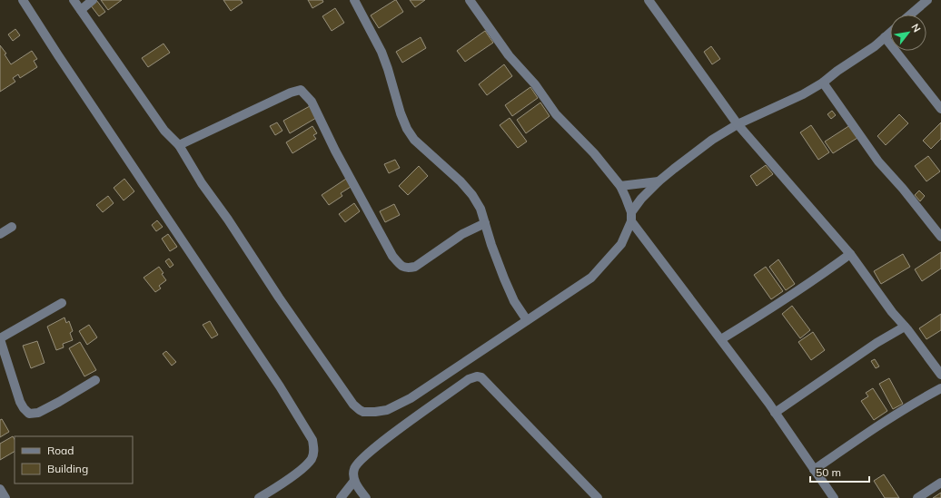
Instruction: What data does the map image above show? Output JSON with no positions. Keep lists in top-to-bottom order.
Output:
{
  "legend": ["Road", "Building"],
  "scale_bar": "50 m",
  "north": "top right"
}
